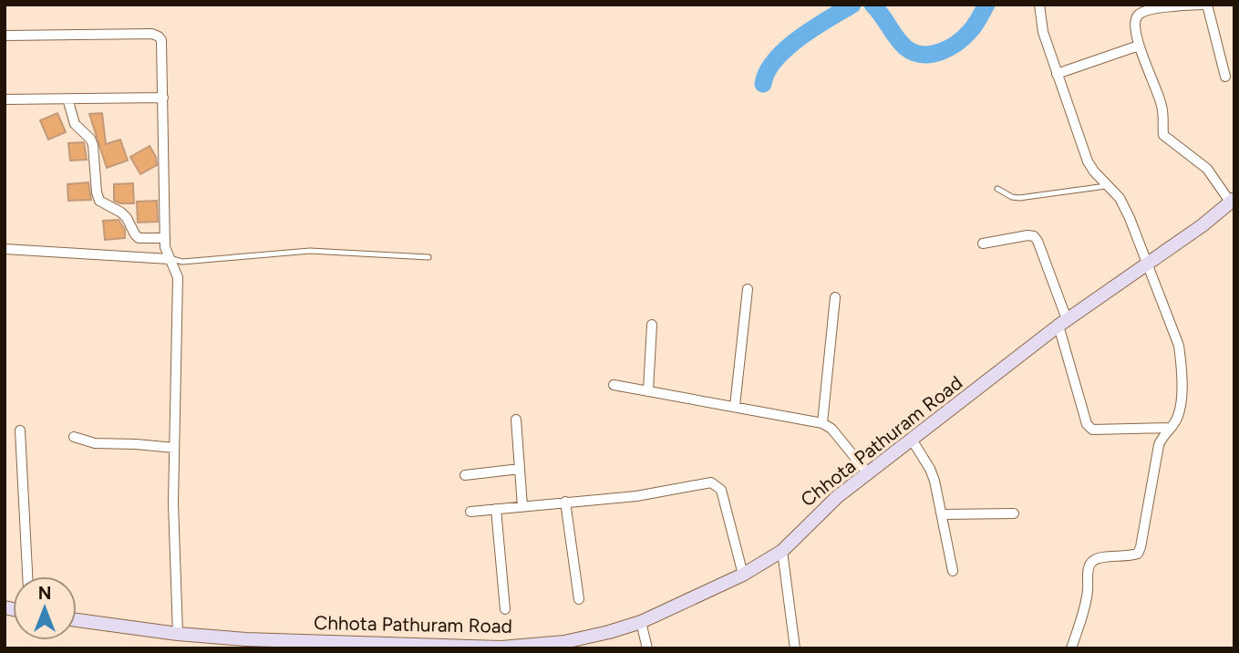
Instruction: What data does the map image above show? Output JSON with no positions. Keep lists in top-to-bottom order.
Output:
{
  "streets": {
    "street": ["Chhota Pathuram Road"]
  },
  "north": "top"
}
